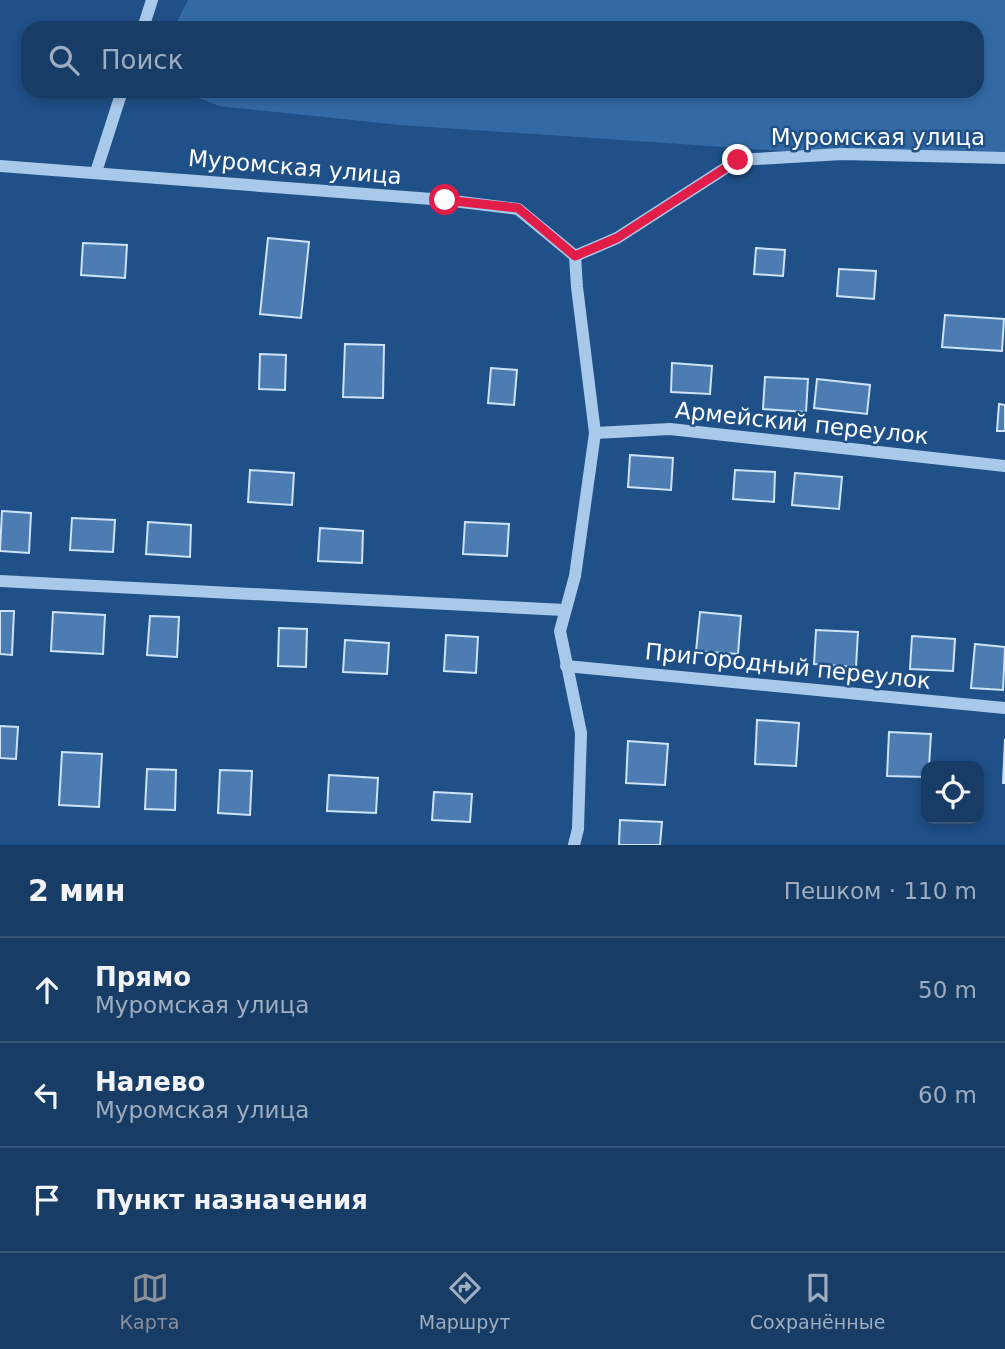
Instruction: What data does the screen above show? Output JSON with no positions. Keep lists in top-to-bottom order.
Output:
{
  "streets": {
    "street": ["Муромская улица", "Армейский переулок", "Пригородный переулок"]
  },
  "page": {
    "search": "Поиск",
    "heading": ["2 мин", "Пешком · 110 m"],
    "list": [
      ["Прямо", "Муромская улица", "50 m"],
      ["Налево", "Муромская улица", "60 m"],
      "Пункт назначения"
    ],
    "nav": ["Карта", "Маршрут", "Сохранённые"]
  }
}
